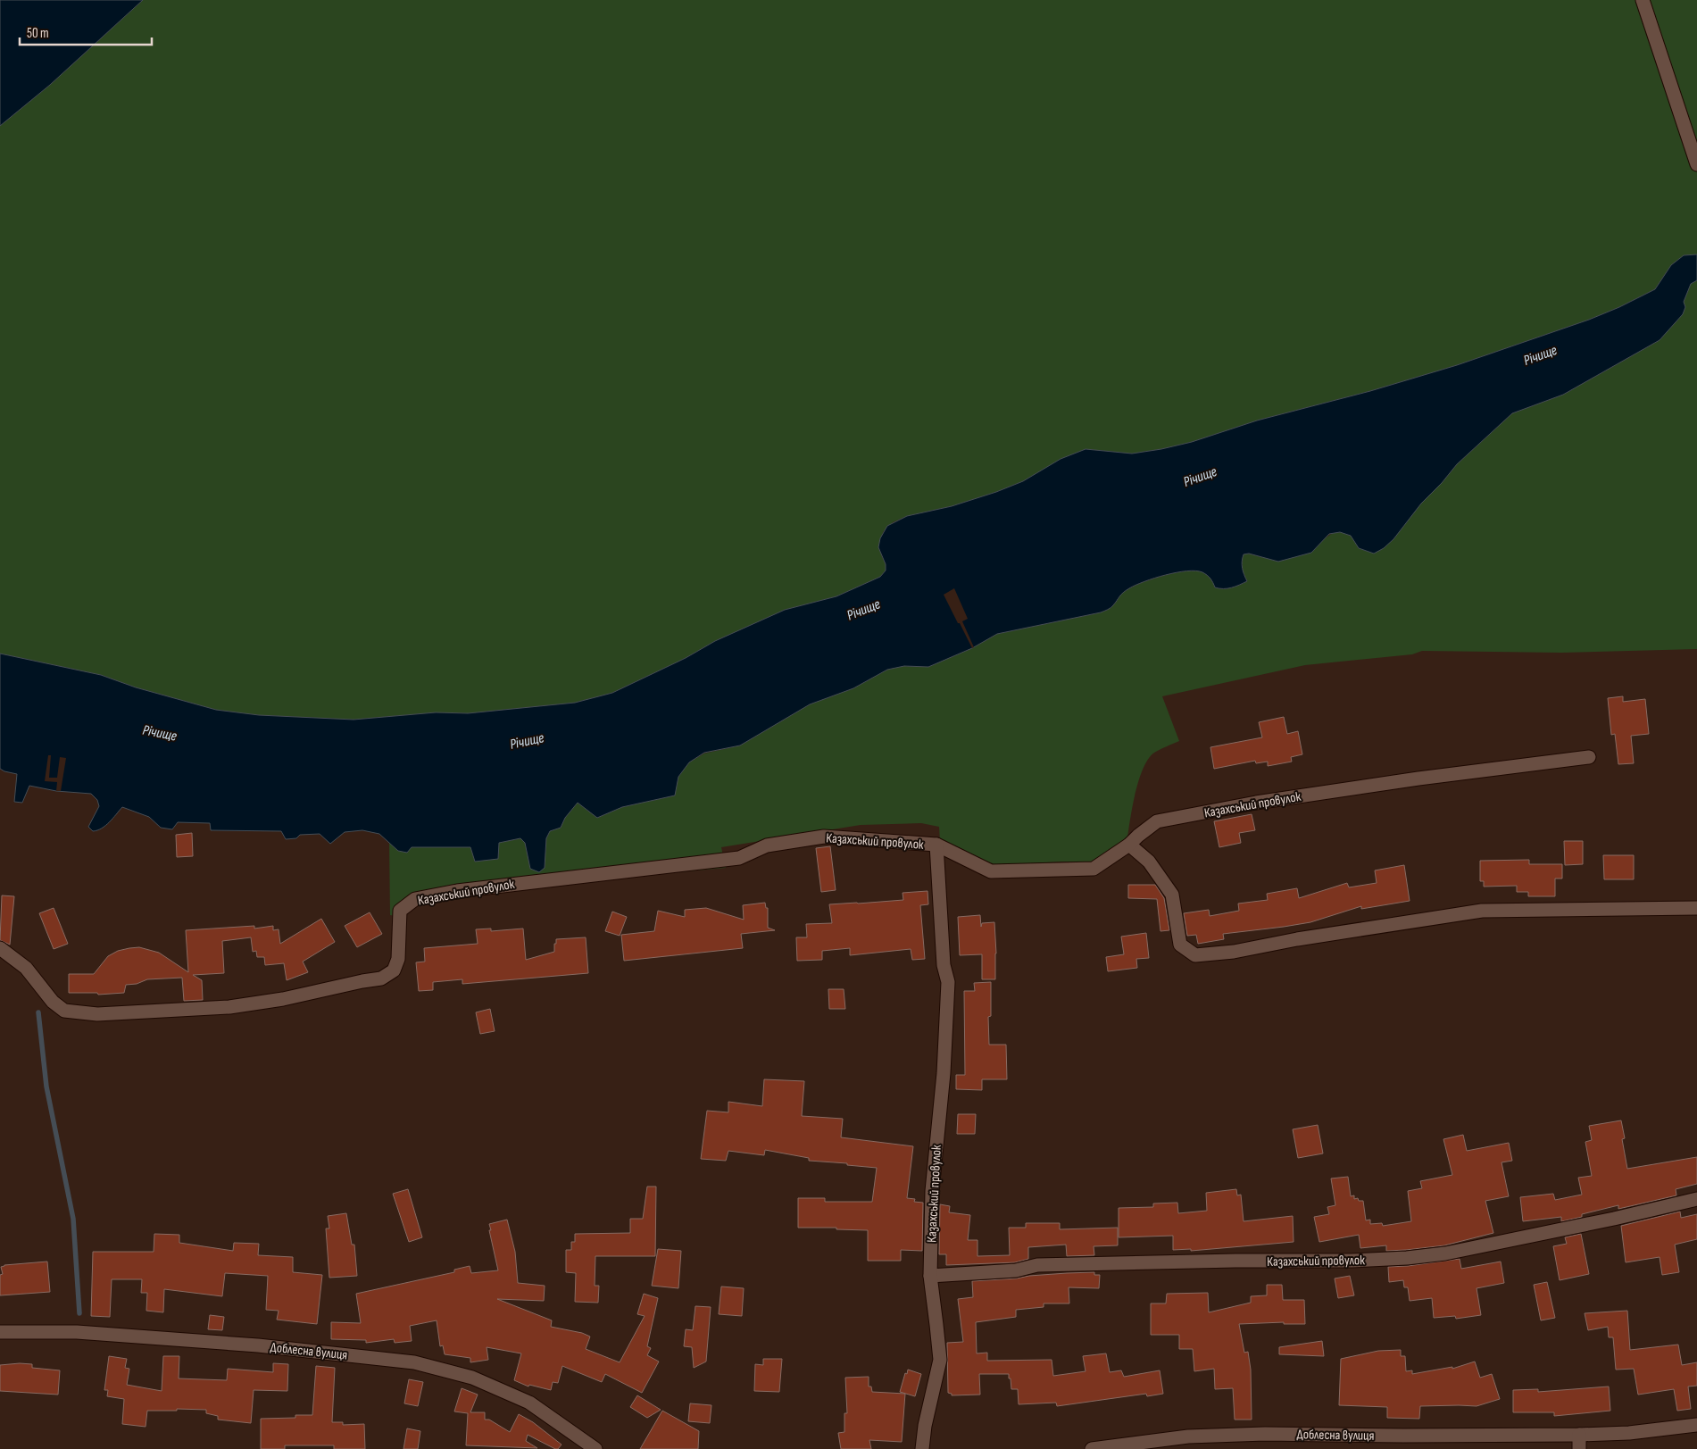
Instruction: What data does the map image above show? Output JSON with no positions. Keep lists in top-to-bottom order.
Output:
{
  "streets": {
    "street": ["Казахський провулок", "Доблесна вулиця"]
  },
  "water": ["Річище"],
  "scale_bar": "50 m"
}
